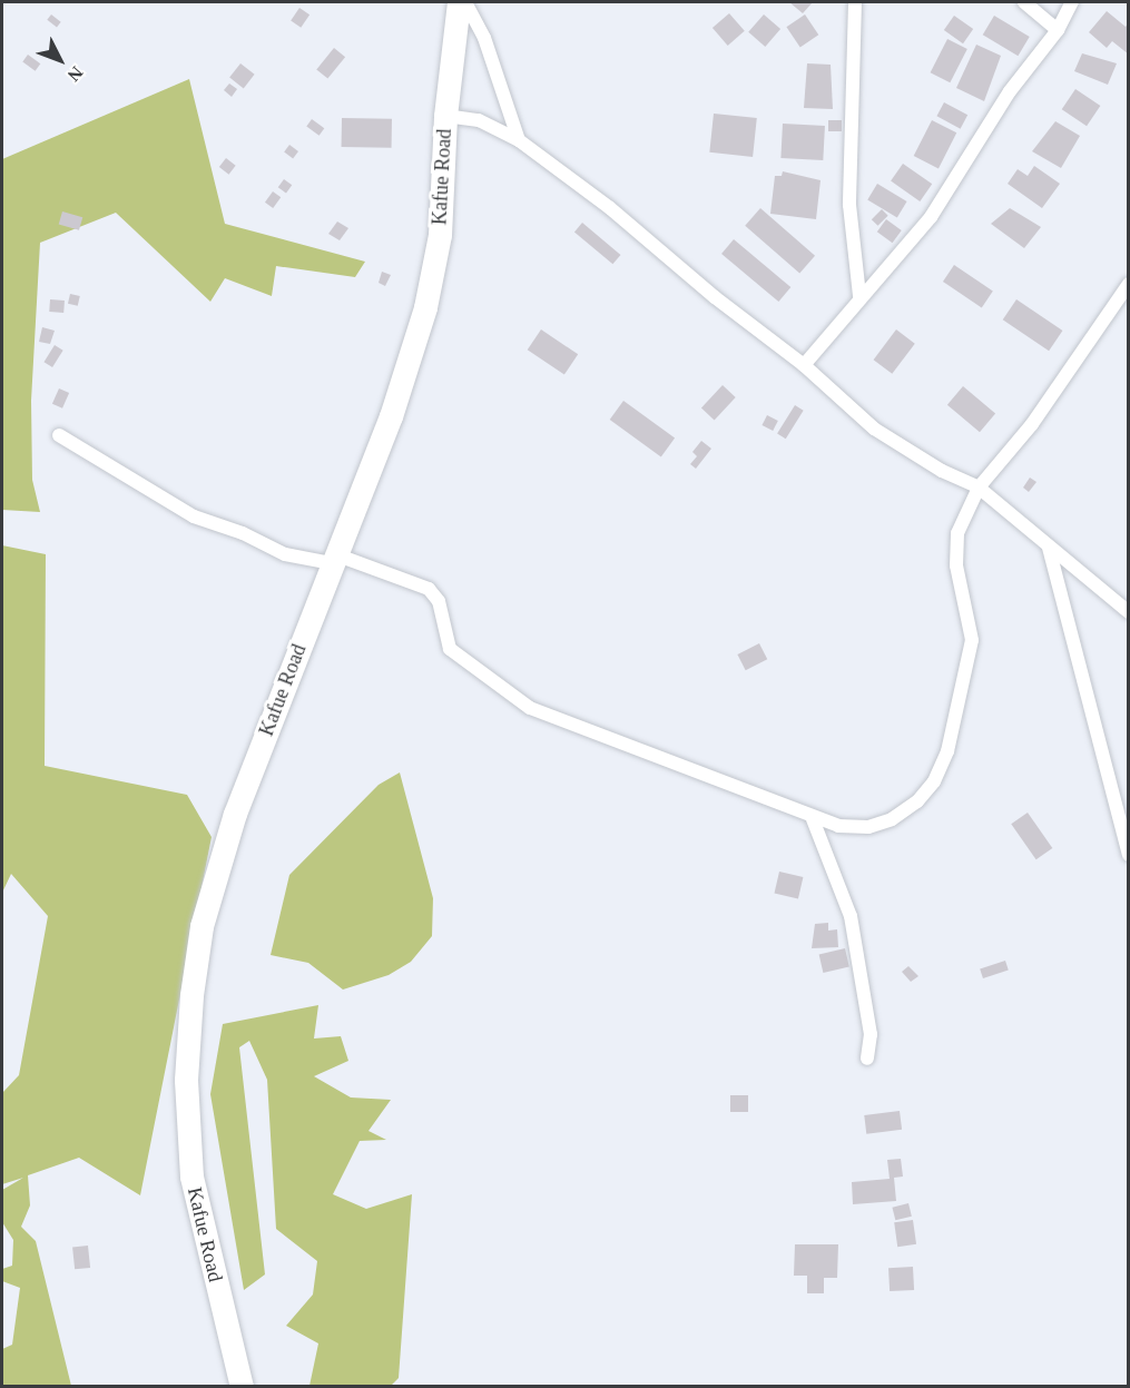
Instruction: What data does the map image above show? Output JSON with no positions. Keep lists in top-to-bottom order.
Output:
{
  "streets": {
    "highway": ["Kafue Road"]
  },
  "north": "bottom right"
}
